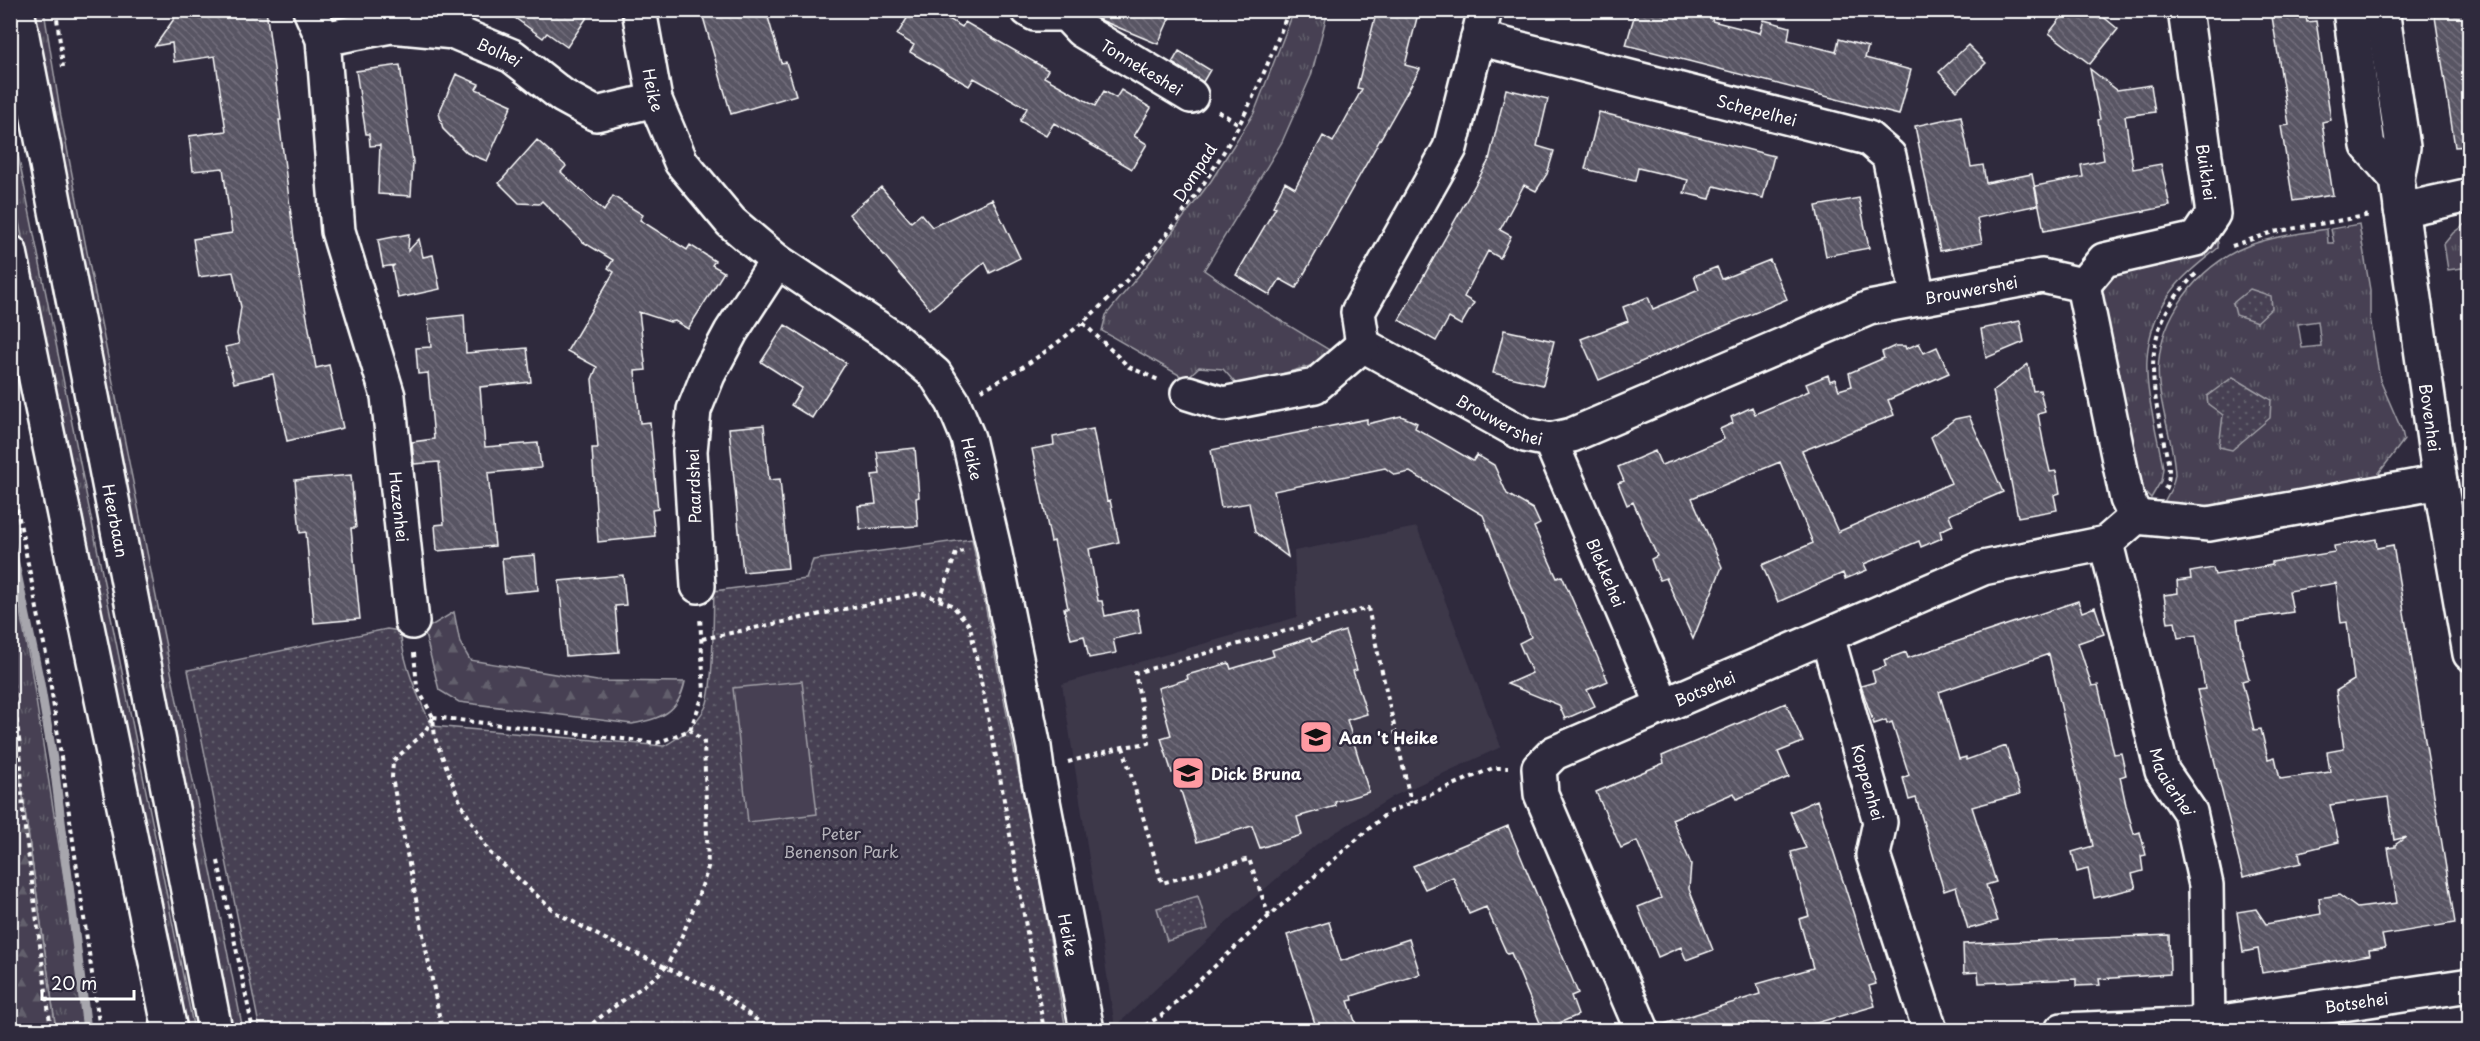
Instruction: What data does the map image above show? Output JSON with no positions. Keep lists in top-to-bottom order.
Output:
{
  "streets": {
    "street": [
      "Bolhei",
      "Tonnekeshei",
      "Heike",
      "Schepelhei",
      "Buikhei",
      "Brouwershei",
      "Bovenhei",
      "Paardshei",
      "Hazenhei",
      "Heerbaan",
      "Blekkehei",
      "Botsehei",
      "Maaierhei",
      "Koppenhei"
    ],
    "path": ["Dompad"]
  },
  "crossings": [
    ["Bolhei", "Heike"],
    ["Bolhei", "Hazenhei"],
    ["Heike", "Dompad"],
    ["Heike", "Paardshei"],
    ["Schepelhei", "Brouwershei"],
    ["Buikhei", "Brouwershei"],
    ["Brouwershei", "Blekkehei"],
    ["Blekkehei", "Botsehei"],
    ["Botsehei", "Maaierhei"],
    ["Botsehei", "Koppenhei"]
  ],
  "parks": ["Peter Benenson Park"],
  "places": {
    "school or university": ["Aan 't Heike", "Dick Bruna"]
  },
  "scale_bar": "20 m"
}
